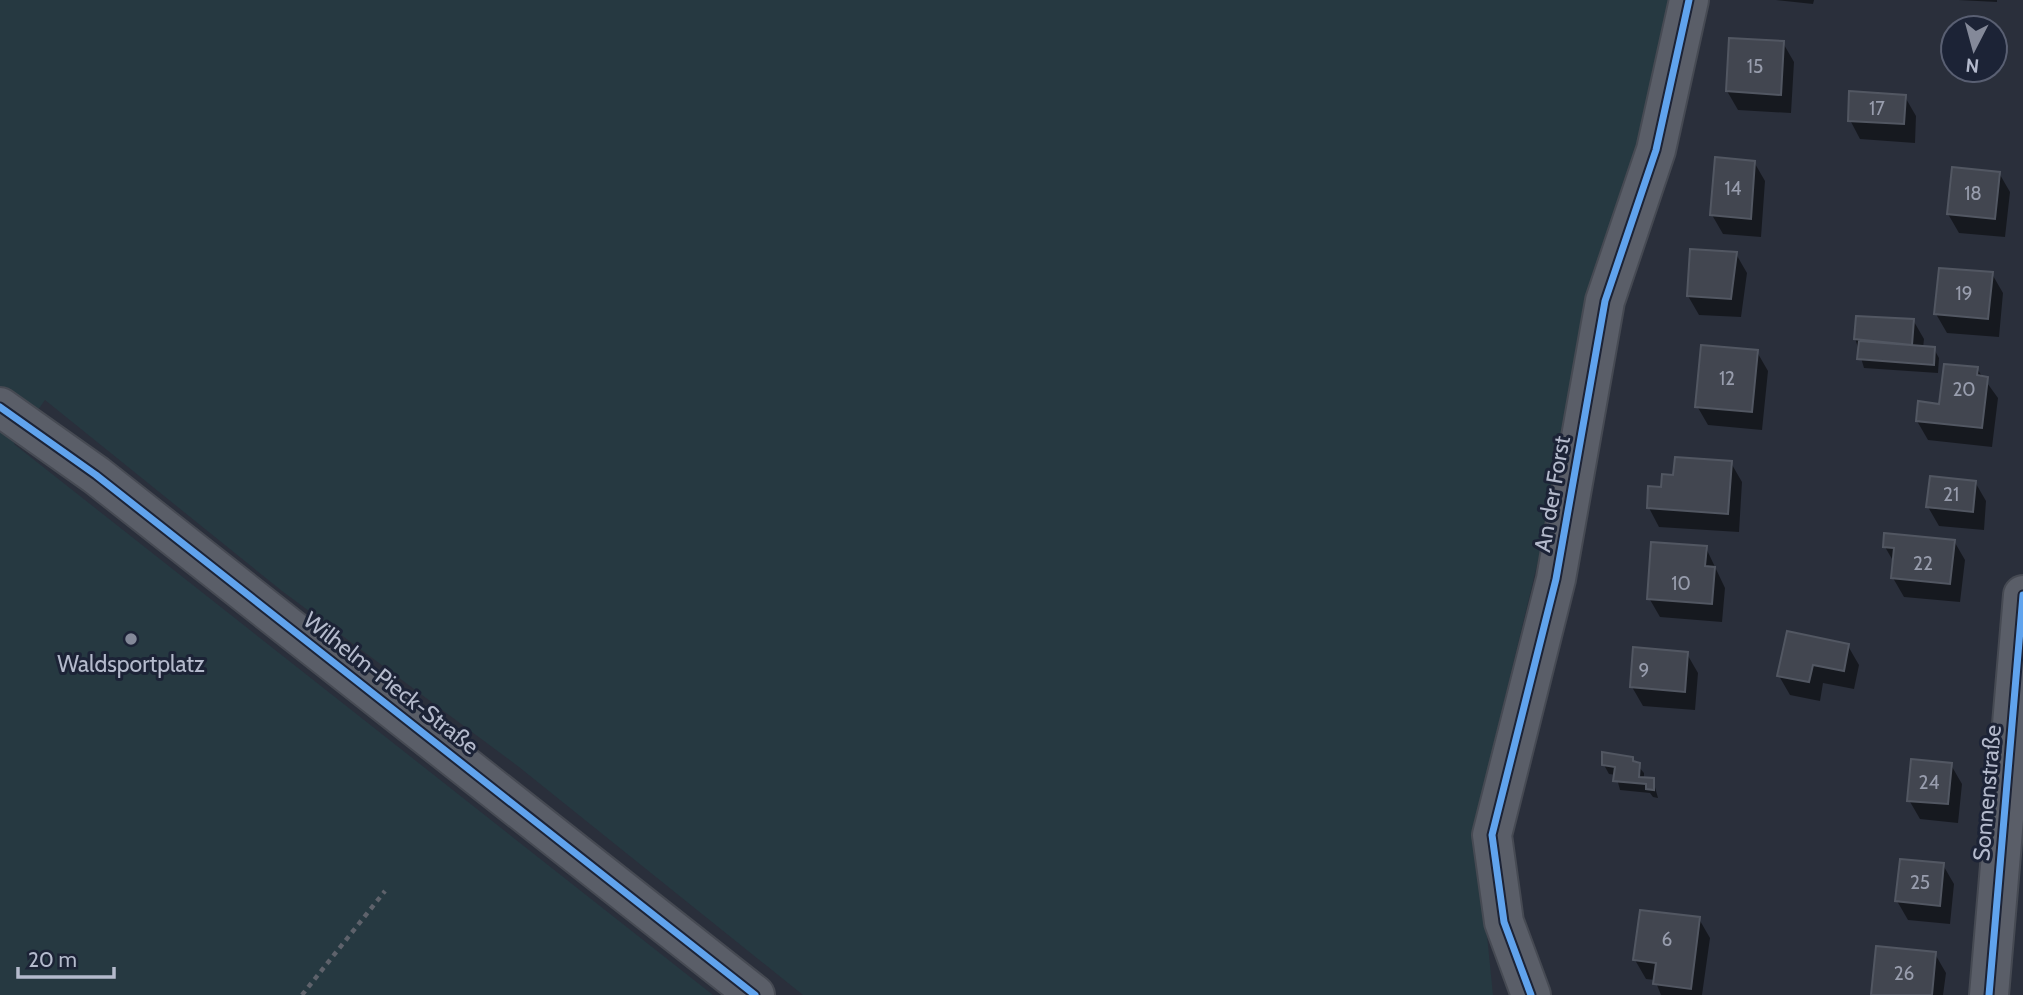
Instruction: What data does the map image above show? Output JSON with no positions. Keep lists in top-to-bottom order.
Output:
{
  "streets": {
    "street": ["An der Forst", "Wilhelm-Pieck-Straße", "Sonnenstraße"]
  },
  "places": ["Waldsportplatz"],
  "house_numbers": [
    "15",
    "17",
    "14",
    "18",
    "19",
    "12",
    "20",
    "21",
    "22",
    "10",
    "9",
    "24",
    "25",
    "6",
    "26"
  ],
  "scale_bar": "20 m",
  "north": "bottom"
}
